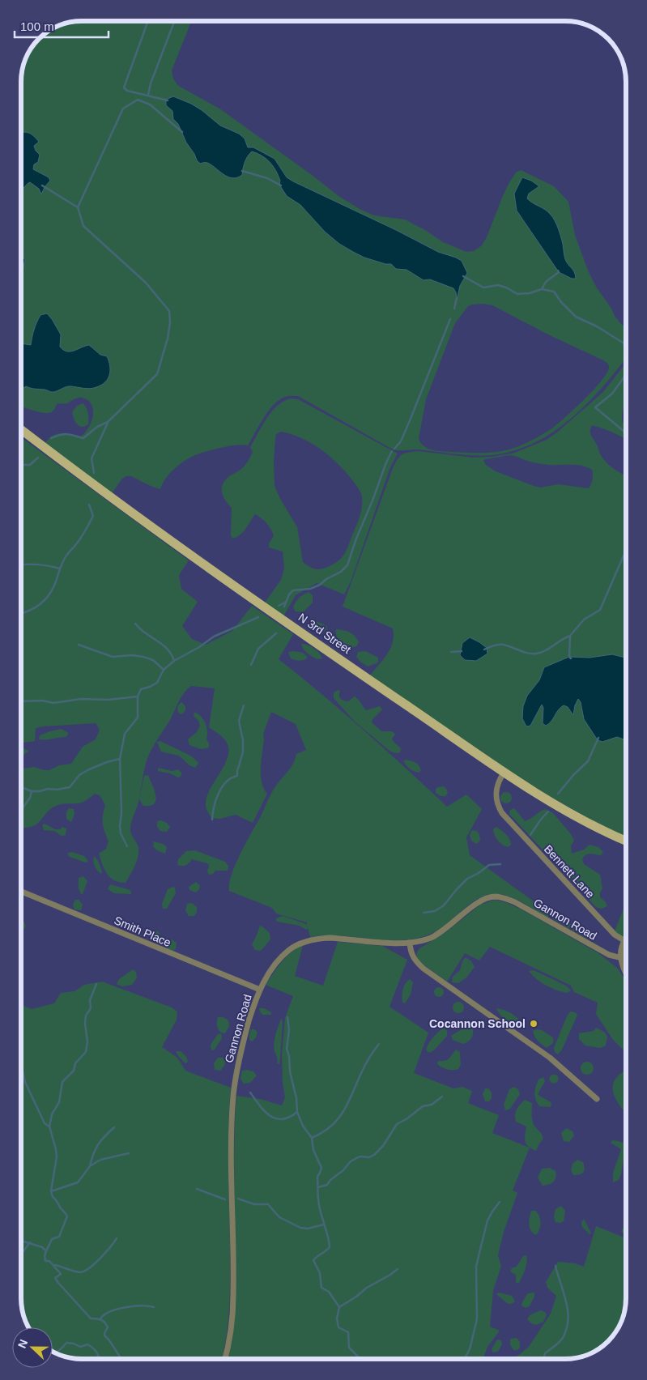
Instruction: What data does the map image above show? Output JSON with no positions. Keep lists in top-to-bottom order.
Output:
{
  "streets": {
    "main road": ["N 3rd Street"],
    "street": ["Bennett Lane", "Gannon Road", "Smith Place"]
  },
  "crossings": [
    ["N 3rd Street", "Bennett Lane"],
    ["Gannon Road", "Smith Place"]
  ],
  "places": ["Cocannon School"],
  "scale_bar": "100 m",
  "north": "left"
}
